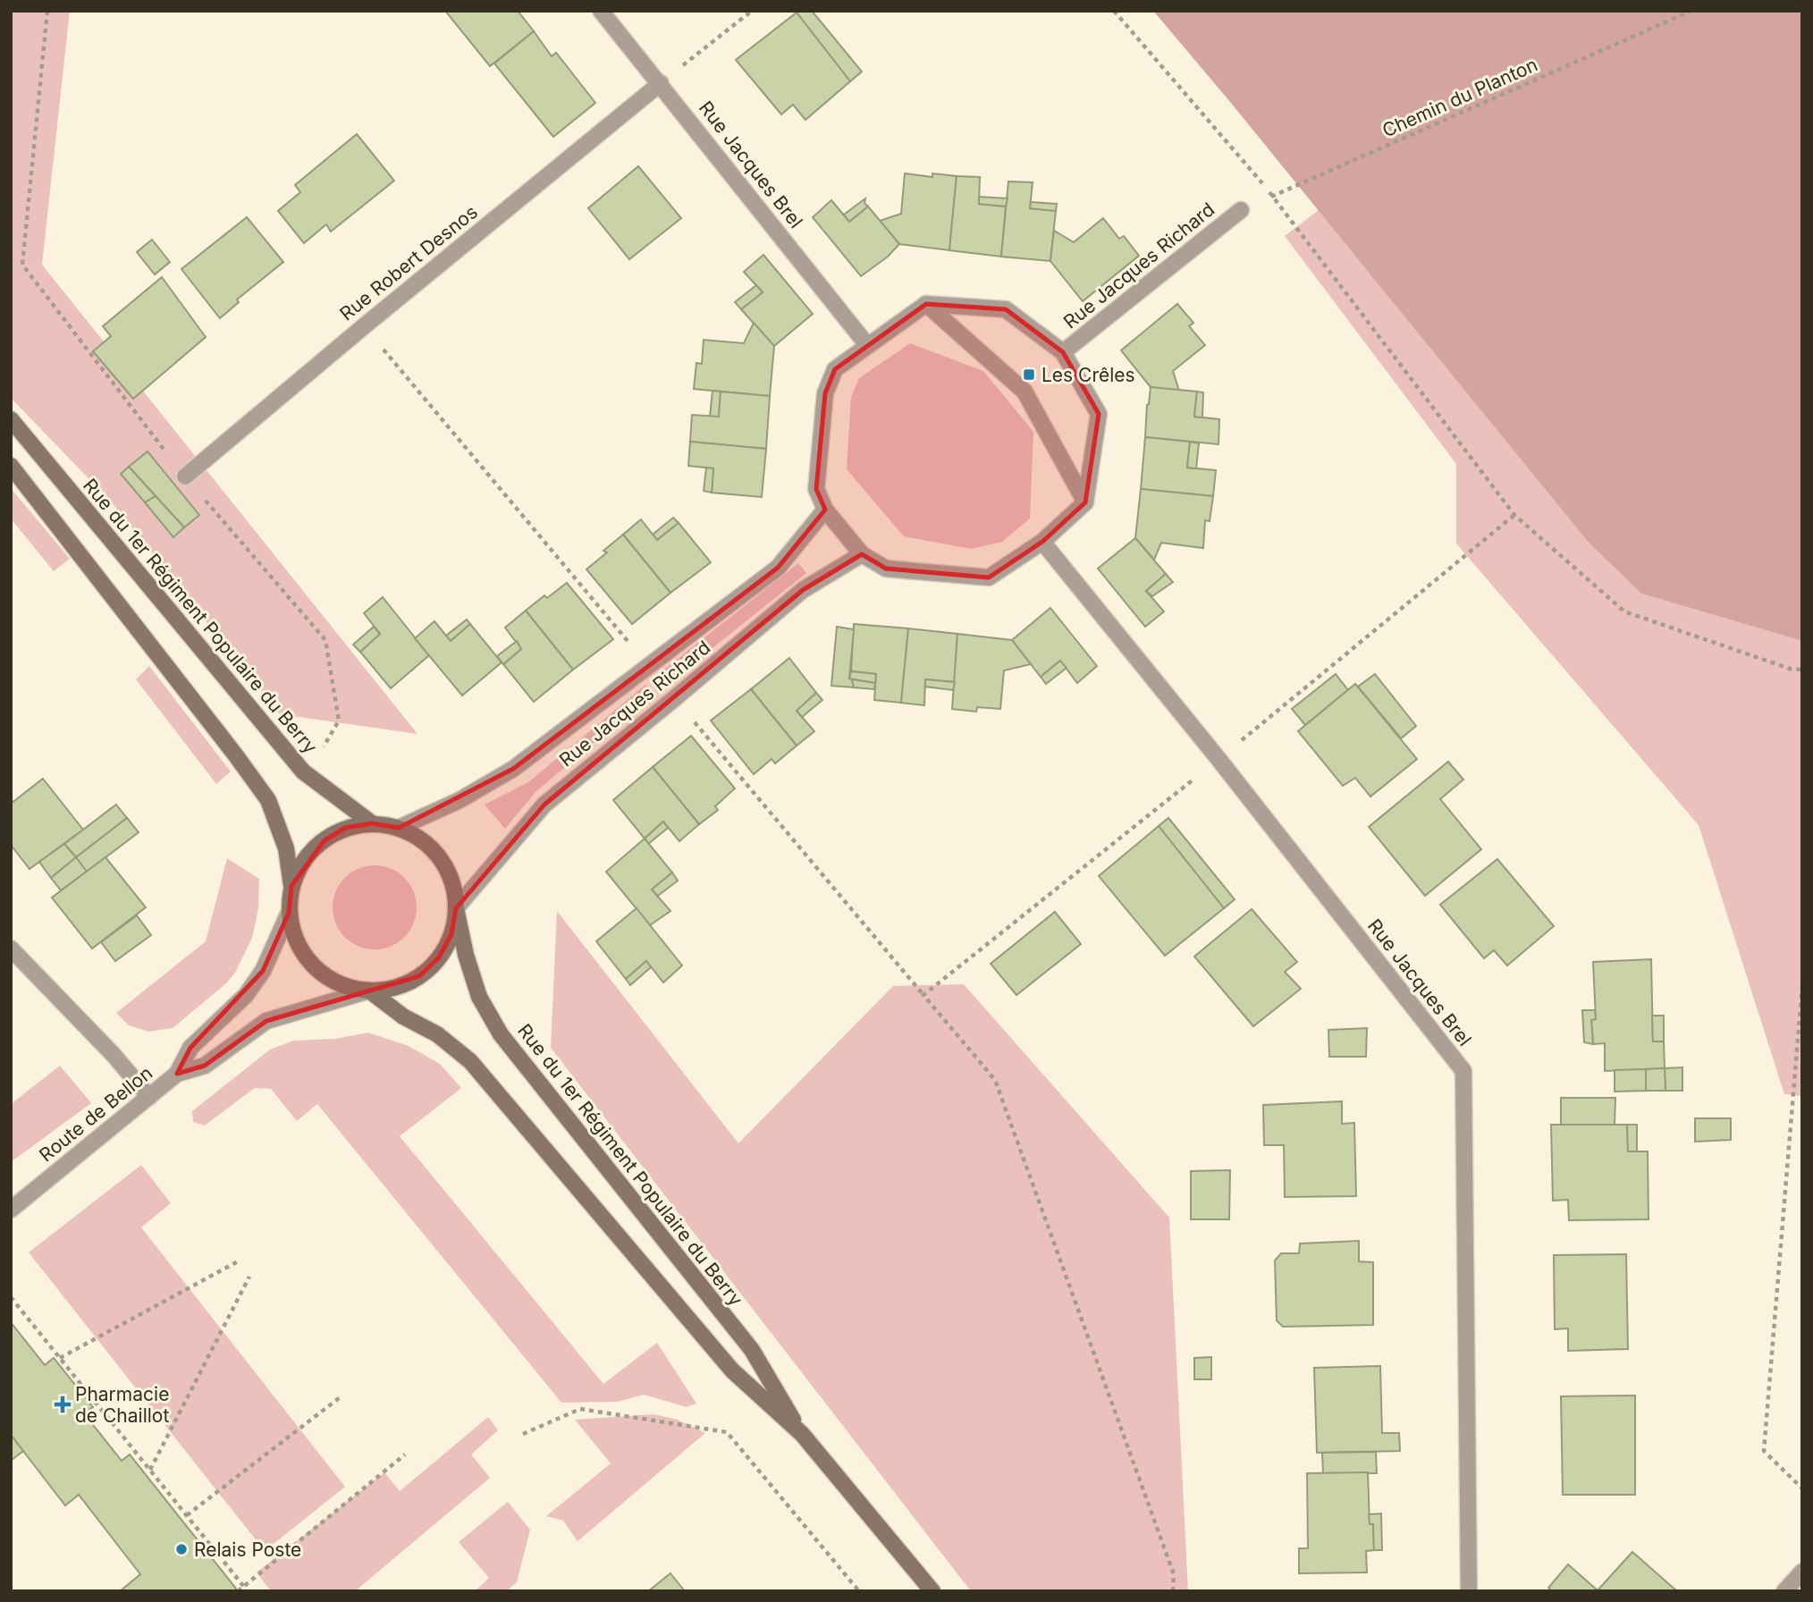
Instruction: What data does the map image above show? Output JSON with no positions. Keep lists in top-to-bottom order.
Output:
{
  "streets": {
    "main road": ["Rue du 1er Régiment Populaire du Berry"],
    "street": [
      "Rue Jacques Brel",
      "Rue Robert Desnos",
      "Rue Jacques Richard",
      "Route de Bellon"
    ],
    "path": ["Chemin du Planton"]
  },
  "crossings": [
    ["Chemin du Planton", "Rue Jacques Richard"],
    ["Rue Jacques Brel", "Rue Robert Desnos"],
    ["Rue Jacques Richard", "Rue du 1er Régiment Populaire du Berry"],
    ["Rue Jacques Richard", "Route de Bellon"],
    ["Rue du 1er Régiment Populaire du Berry", "Route de Bellon"]
  ],
  "places": {
    "transit": ["Les Crêles"],
    "health": ["Pharmacie de Chaillot"],
    "other": ["Relais Poste"]
  }
}
